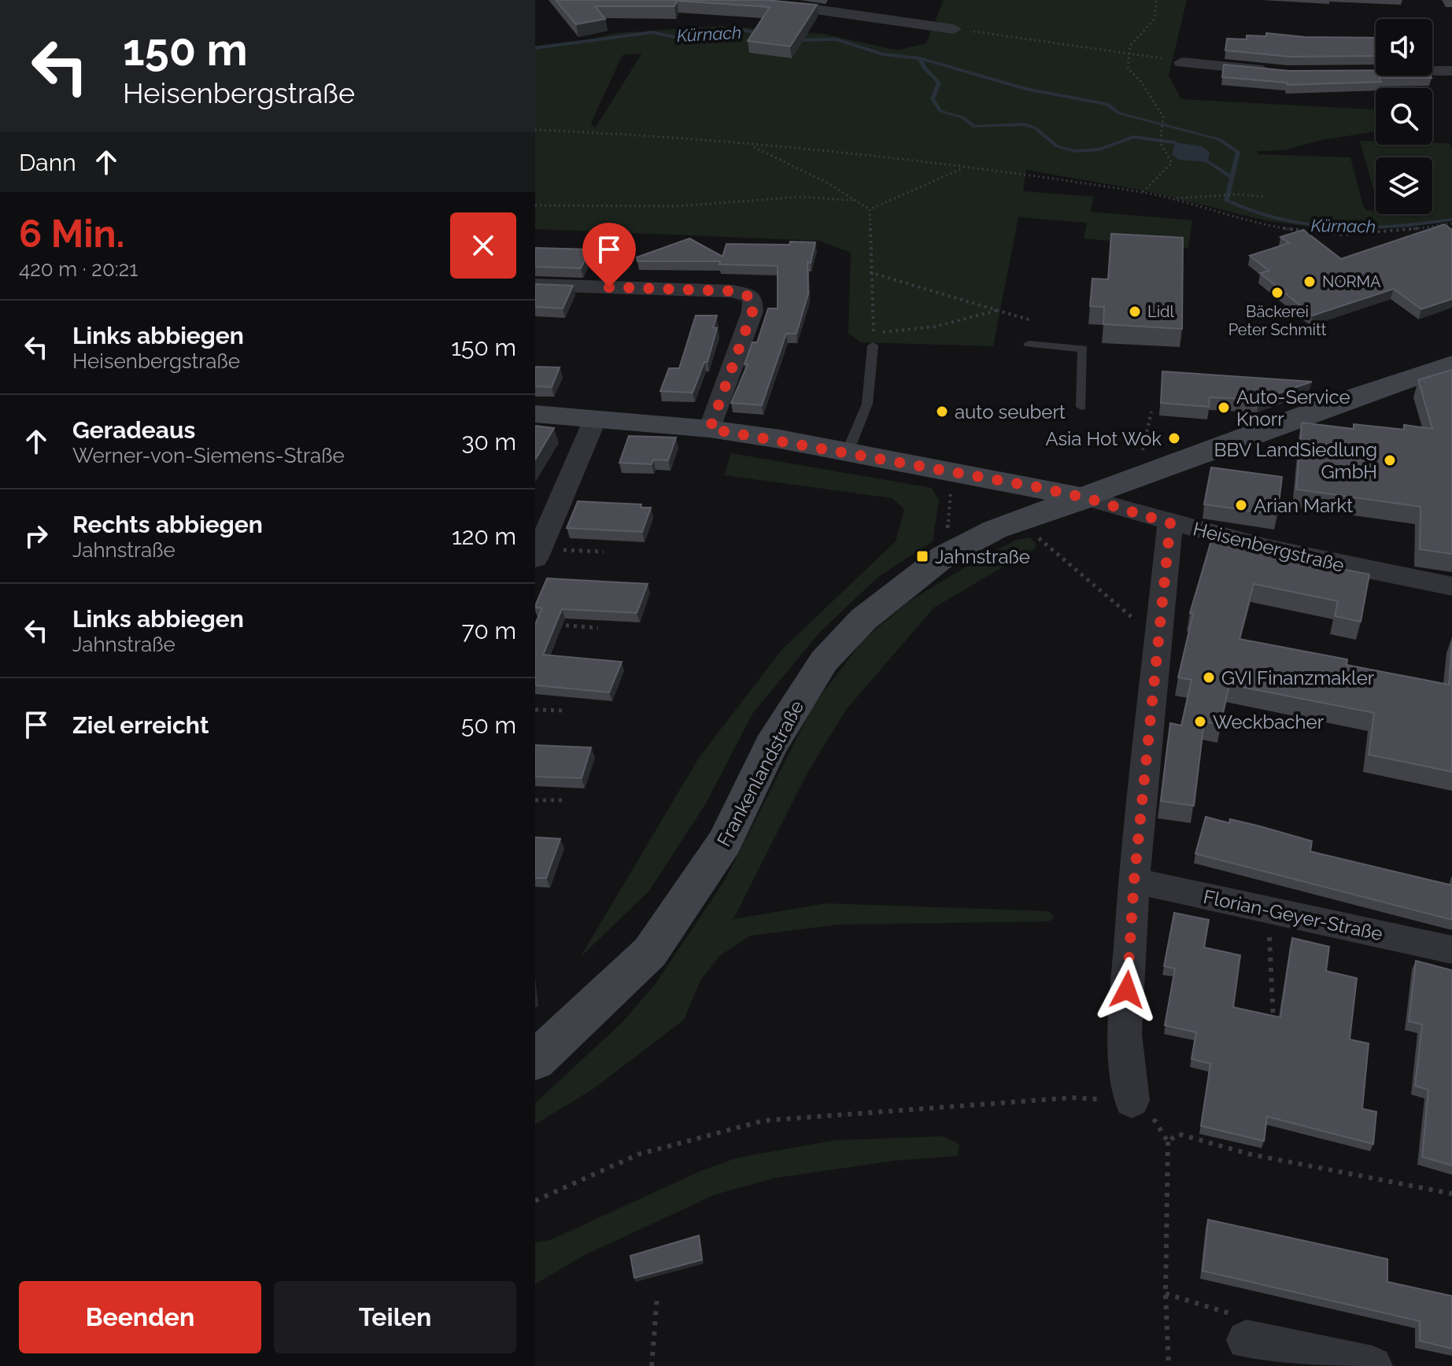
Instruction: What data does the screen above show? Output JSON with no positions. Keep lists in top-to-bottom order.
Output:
{
  "streets": {
    "street": ["Heisenbergstraße", "Frankenlandstraße", "Florian-Geyer-Straße"]
  },
  "crossings": [
    ["Heisenbergstraße", "Frankenlandstraße"]
  ],
  "water": ["Kürnach"],
  "places": {
    "other": [
      "NORMA",
      "Bäckerei Peter Schmitt",
      "Lidl",
      "Auto-Service Knorr",
      "auto seubert",
      "Asia Hot Wok",
      "BBV LandSiedlung GmbH",
      "Arian Markt",
      "GVI Finanzmakler",
      "Weckbacher"
    ],
    "transit": ["Jahnstraße"]
  },
  "page": {
    "turn": ["150 m", "Heisenbergstraße"],
    "then": "Dann",
    "heading": ["6 Min.", "420 m · 20:21"],
    "list": [
      {
        "name": "Links abbiegen",
        "note": "Heisenbergstraße",
        "value": "150 m"
      },
      {
        "name": "Geradeaus",
        "note": "Werner-von-Siemens-Straße",
        "value": "30 m"
      },
      {
        "name": "Rechts abbiegen",
        "note": "Jahnstraße",
        "value": "120 m"
      },
      {
        "name": "Links abbiegen",
        "note": "Jahnstraße",
        "value": "70 m"
      },
      {
        "name": "Ziel erreicht",
        "value": "50 m"
      }
    ],
    "buttons": ["Beenden", "Teilen"]
  }
}
